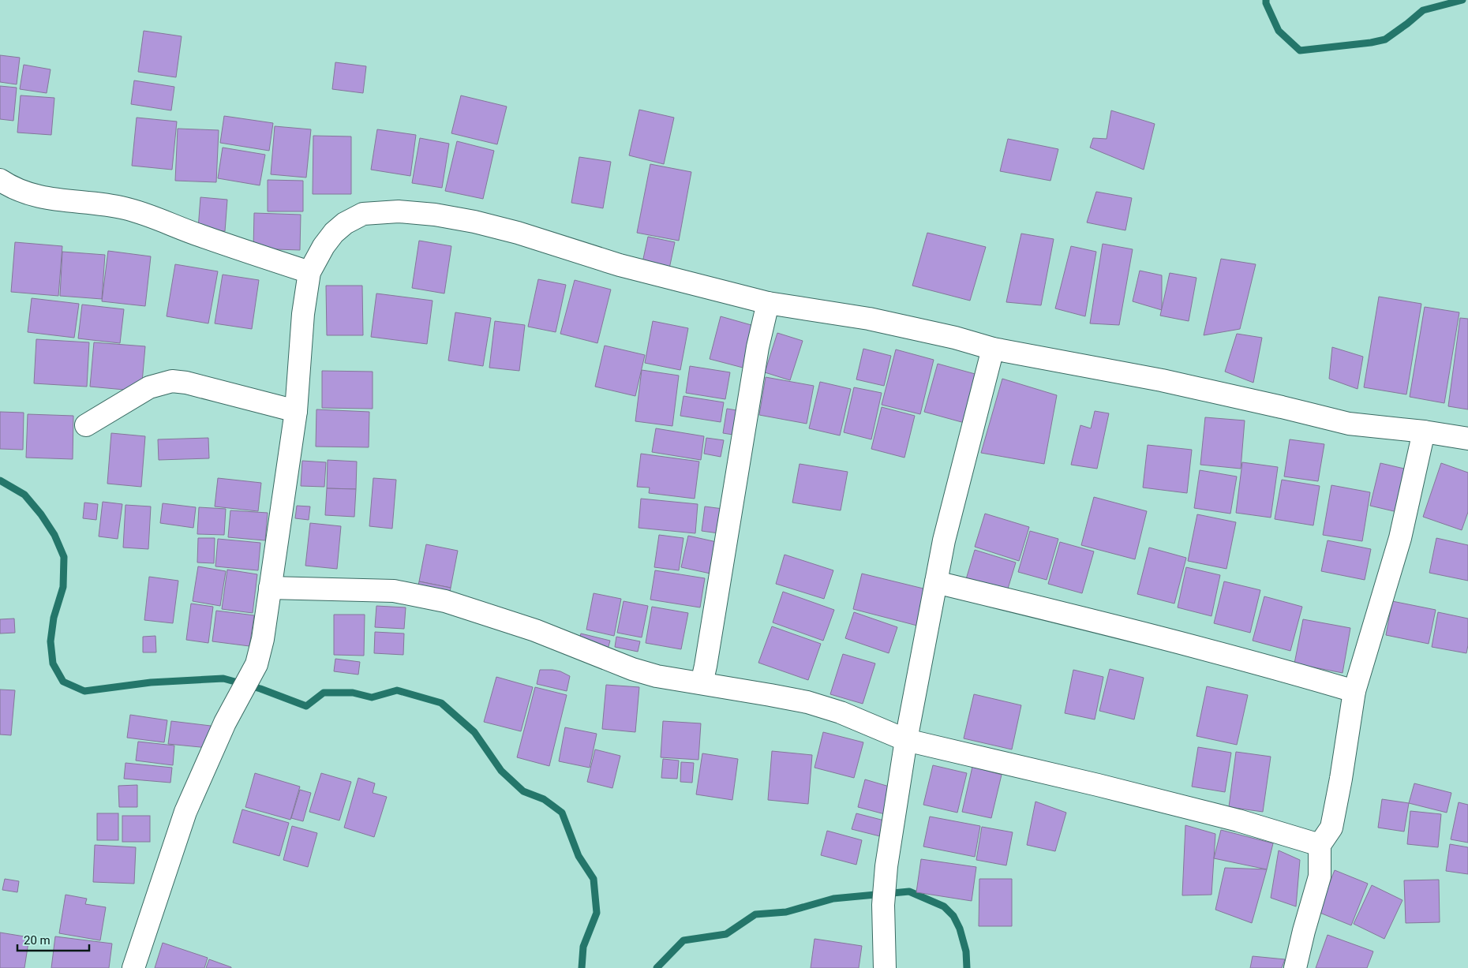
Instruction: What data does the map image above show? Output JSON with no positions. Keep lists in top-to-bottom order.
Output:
{
  "scale_bar": "20 m"
}
